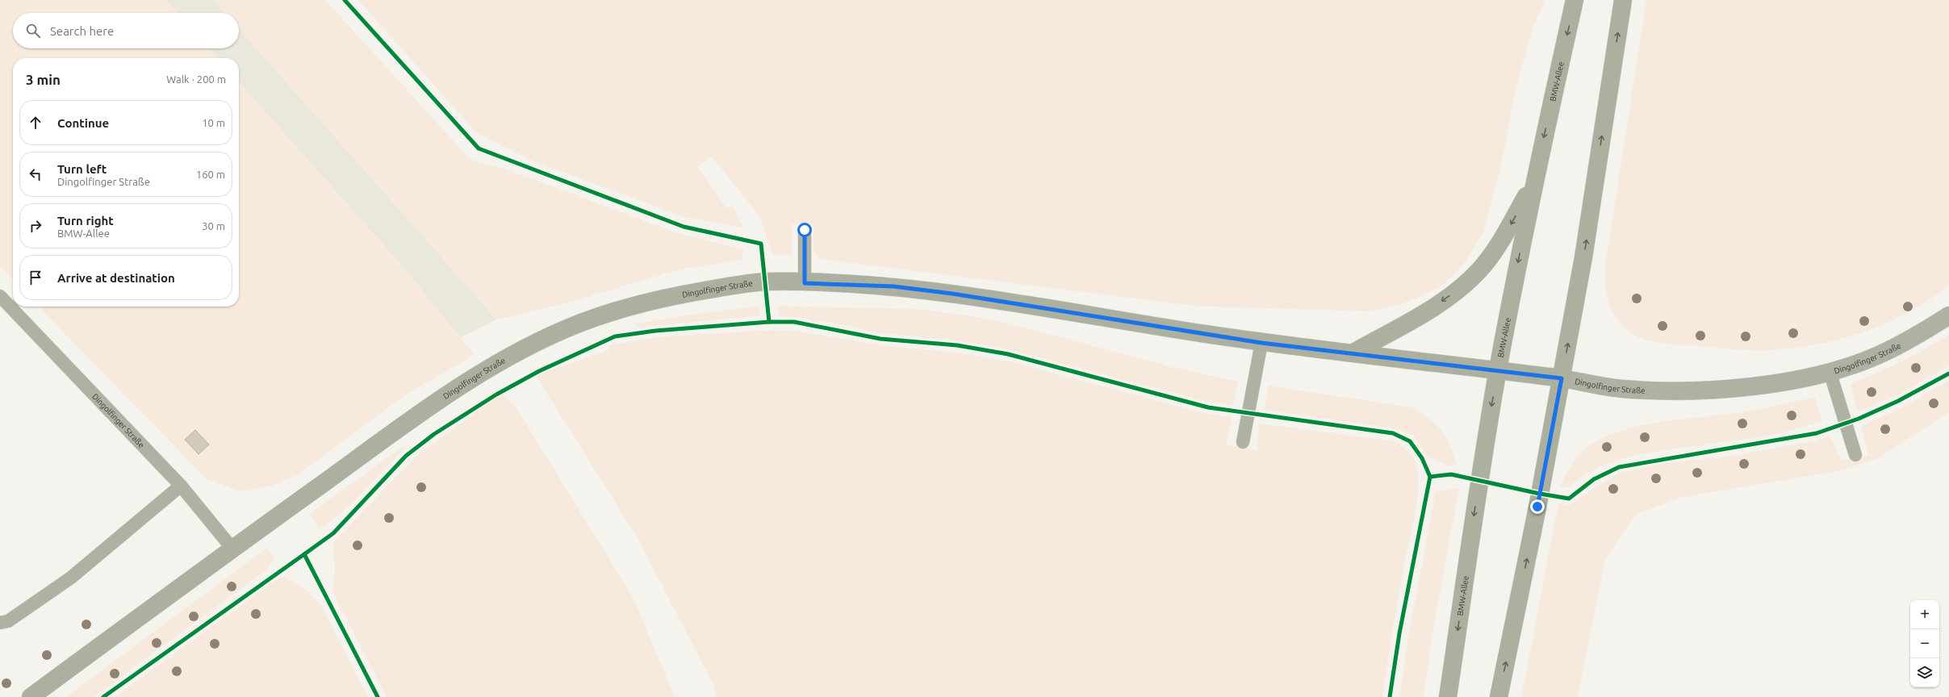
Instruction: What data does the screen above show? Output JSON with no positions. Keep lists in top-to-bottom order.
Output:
{
  "streets": {
    "main road": ["BMW-Allee", "Dingolfinger Straße"]
  },
  "crossings": [
    ["BMW-Allee", "Dingolfinger Straße"]
  ],
  "page": {
    "search": "Search here",
    "heading": ["3 min", "Walk · 200 m"],
    "list": [
      ["Continue", "10 m"],
      ["Turn left", "Dingolfinger Straße", "160 m"],
      ["Turn right", "BMW-Allee", "30 m"],
      "Arrive at destination"
    ],
    "map_buttons": ["+", "−"]
  }
}
